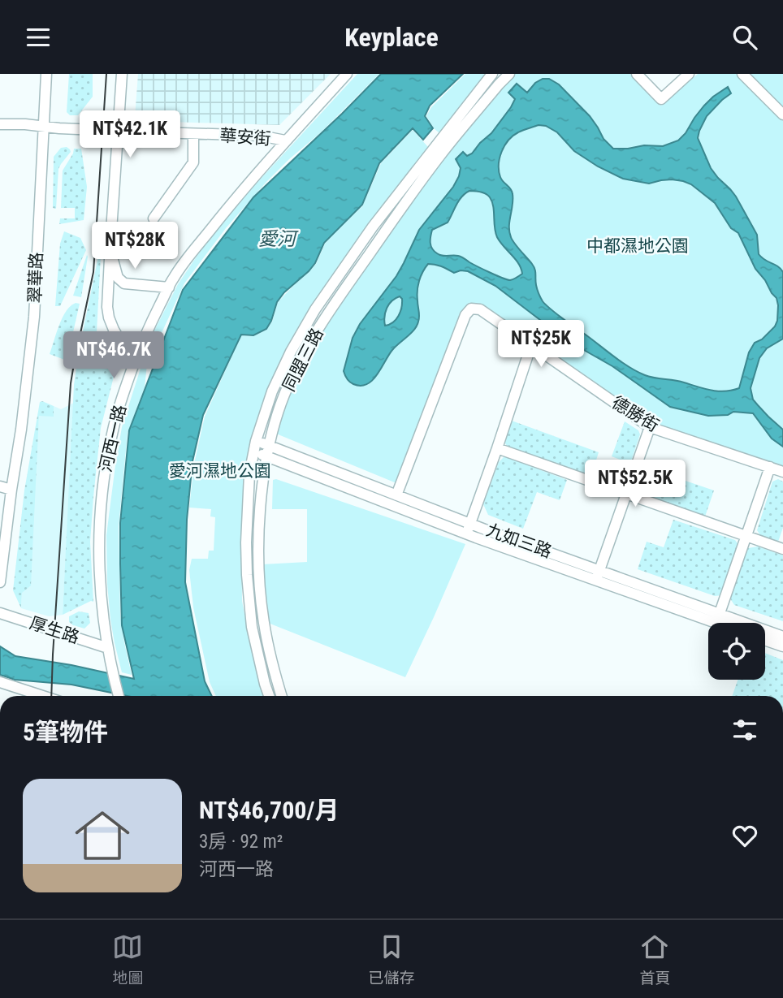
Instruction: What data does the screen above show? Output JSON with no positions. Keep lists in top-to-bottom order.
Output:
{
  "streets": {
    "street": [
      "華安街",
      "翠華路",
      "同盟三路",
      "德勝街",
      "河西一路",
      "九如三路",
      "厚生路"
    ]
  },
  "crossings": [
    ["華安街", "翠華路"],
    ["華安街", "河西一路"],
    ["同盟三路", "九如三路"],
    ["德勝街", "九如三路"],
    ["河西一路", "厚生路"]
  ],
  "water": ["愛河"],
  "parks": ["中都濕地公園", "愛河濕地公園"],
  "page": {
    "header": "Keyplace",
    "price": [
      "NT$42.1K",
      "NT$28K",
      "NT$25K",
      "NT$46.7K",
      "NT$52.5K"
    ],
    "heading": "5筆物件",
    "list": [
      {
        "name": "NT$46,700/月",
        "note": "3房 · 92 m² · 河西一路"
      }
    ],
    "tabs": ["地圖", "已儲存", "首頁"]
  }
}
